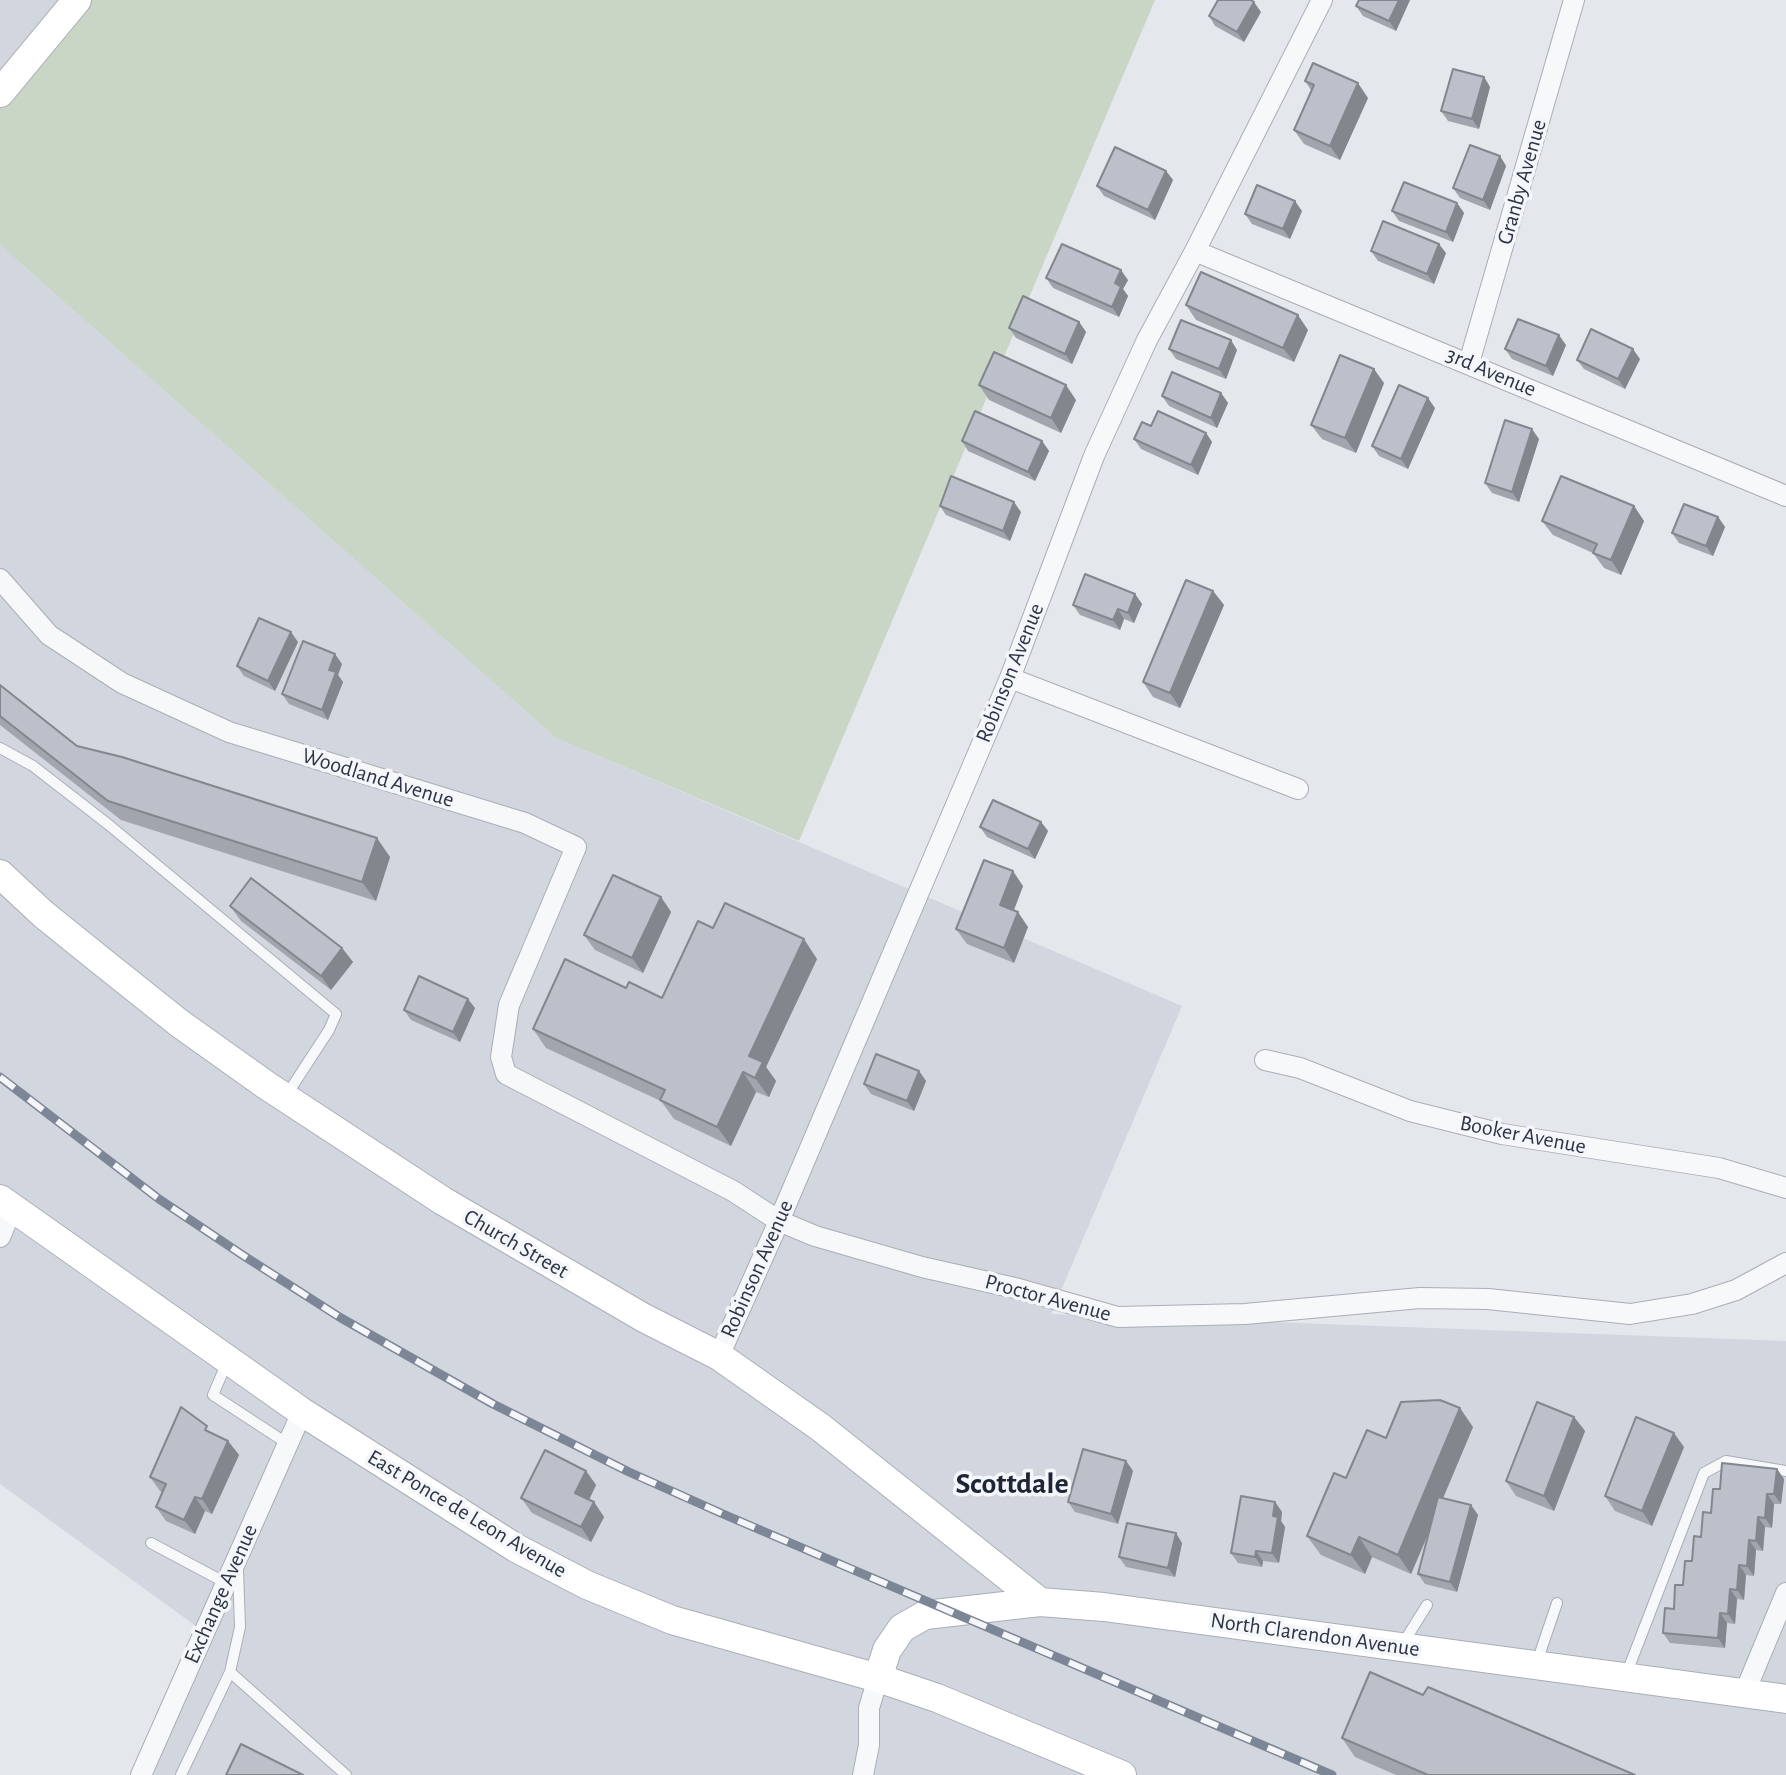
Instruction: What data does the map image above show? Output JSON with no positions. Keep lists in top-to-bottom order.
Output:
{
  "streets": {
    "street": [
      "Granby Avenue",
      "3rd Avenue",
      "Robinson Avenue",
      "Woodland Avenue",
      "Booker Avenue",
      "Church Street",
      "Proctor Avenue",
      "East Ponce de Leon Avenue",
      "Exchange Avenue",
      "North Clarendon Avenue"
    ]
  },
  "crossings": [
    ["Granby Avenue", "3rd Avenue"],
    ["3rd Avenue", "Robinson Avenue"],
    ["Robinson Avenue", "Church Street"],
    ["Robinson Avenue", "Proctor Avenue"],
    ["Woodland Avenue", "Proctor Avenue"],
    ["Church Street", "North Clarendon Avenue"],
    ["East Ponce de Leon Avenue", "Exchange Avenue"],
    ["East Ponce de Leon Avenue", "North Clarendon Avenue"]
  ],
  "districts": ["Scottdale"]
}
